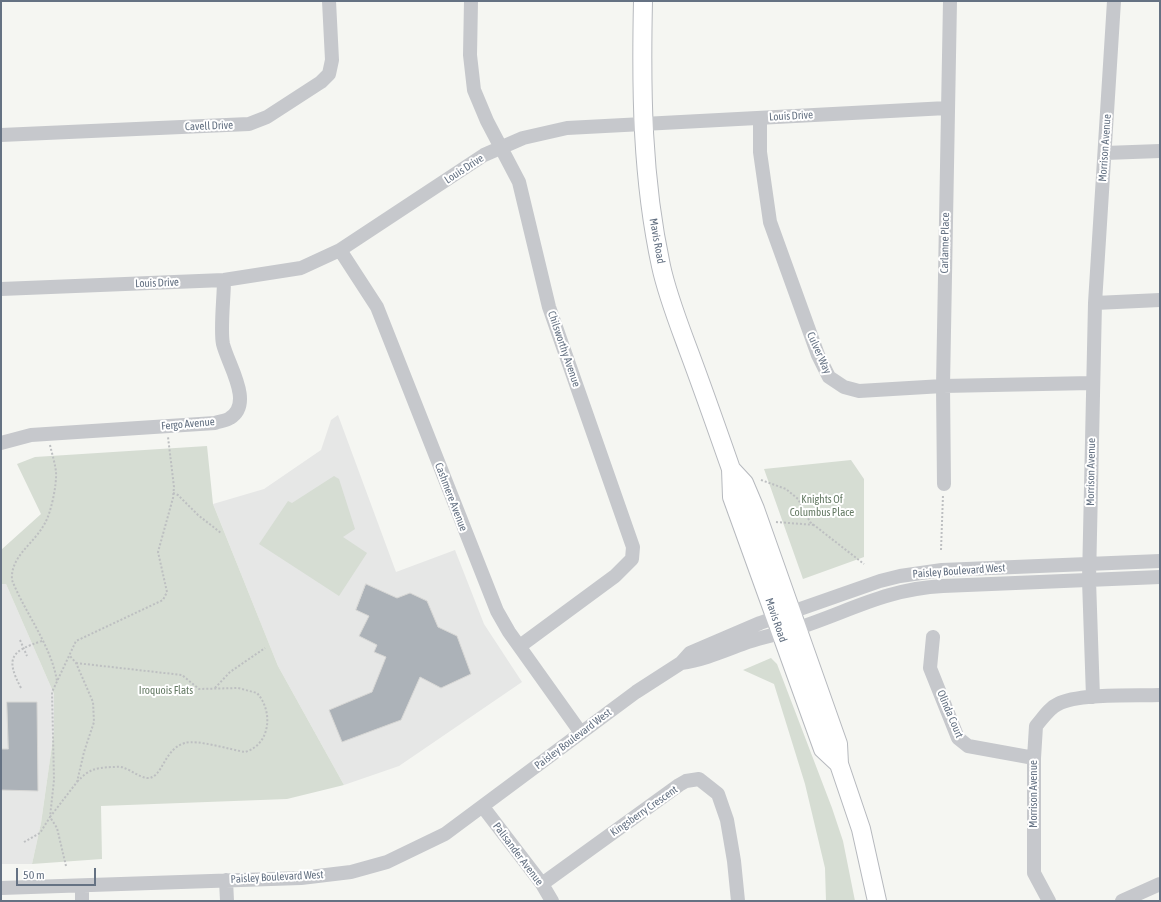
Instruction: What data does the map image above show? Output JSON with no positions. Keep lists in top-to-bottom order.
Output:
{
  "streets": {
    "main road": ["Mavis Road"],
    "street": [
      "Louis Drive",
      "Cavell Drive",
      "Morrison Avenue",
      "Carlanne Place",
      "Chilsworthy Avenue",
      "Culver Way",
      "Fergo Avenue",
      "Cashmere Avenue",
      "Paisley Boulevard West",
      "Olinda Court",
      "Kingsberry Crescent",
      "Palisander Avenue"
    ]
  },
  "crossings": [
    ["Louis Drive", "Mavis Road"],
    ["Louis Drive", "Carlanne Place"],
    ["Louis Drive", "Chilsworthy Avenue"],
    ["Louis Drive", "Culver Way"],
    ["Louis Drive", "Fergo Avenue"],
    ["Louis Drive", "Cashmere Avenue"],
    ["Morrison Avenue", "Culver Way"],
    ["Morrison Avenue", "Paisley Boulevard West"],
    ["Morrison Avenue", "Olinda Court"],
    ["Mavis Road", "Paisley Boulevard West"],
    ["Carlanne Place", "Culver Way"],
    ["Chilsworthy Avenue", "Cashmere Avenue"],
    ["Cashmere Avenue", "Paisley Boulevard West"],
    ["Paisley Boulevard West", "Palisander Avenue"],
    ["Kingsberry Crescent", "Palisander Avenue"]
  ],
  "parks": ["Knights Of Columbus Place", "Iroquois Flats"],
  "scale_bar": "50 m"
}
